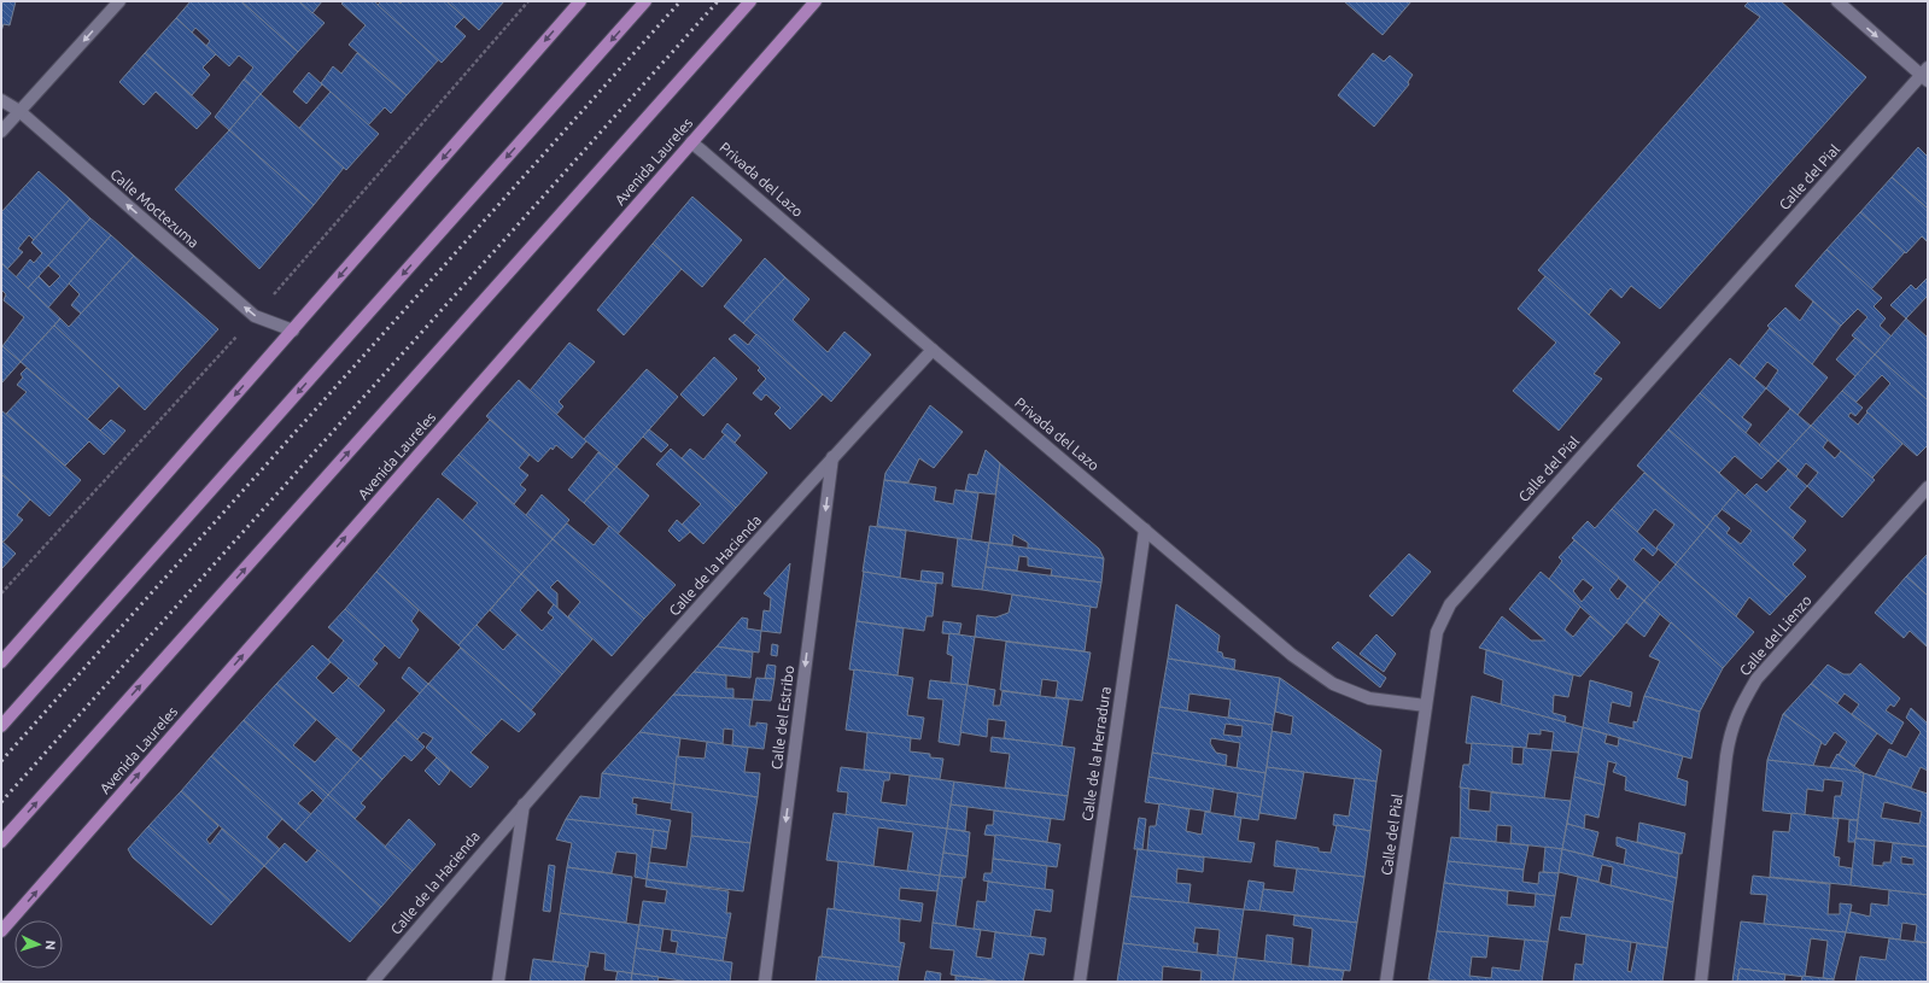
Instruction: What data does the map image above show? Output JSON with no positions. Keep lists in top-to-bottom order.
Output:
{
  "streets": {
    "main road": ["Avenida Laureles"],
    "street": [
      "Calle del Pial",
      "Privada del Lazo",
      "Calle Moctezuma",
      "Calle de la Hacienda",
      "Calle del Lienzo",
      "Calle del Estribo",
      "Calle de la Herradura"
    ]
  },
  "crossings": [
    ["Avenida Laureles", "Privada del Lazo"],
    ["Calle del Pial", "Privada del Lazo"],
    ["Privada del Lazo", "Calle de la Hacienda"],
    ["Privada del Lazo", "Calle de la Herradura"],
    ["Calle de la Hacienda", "Calle del Estribo"]
  ],
  "one_way": ["Calle Moctezuma", "Calle del Estribo"],
  "north": "right"
}
